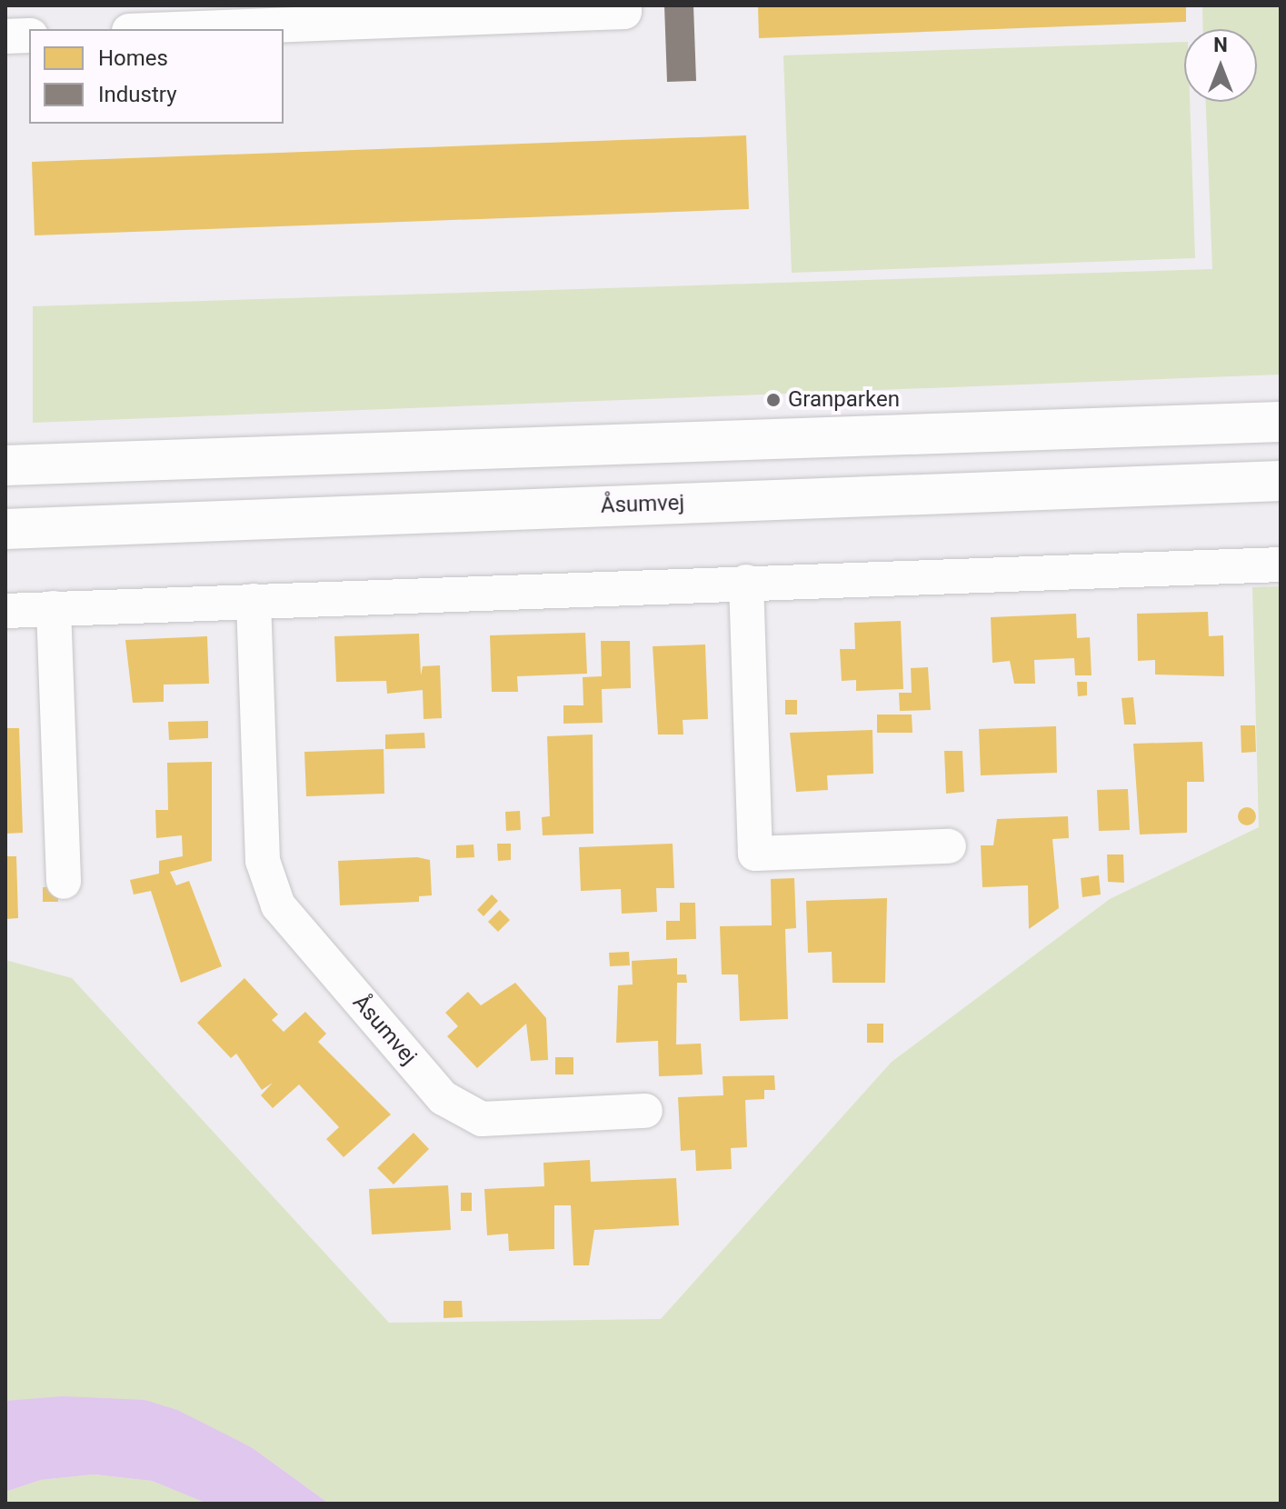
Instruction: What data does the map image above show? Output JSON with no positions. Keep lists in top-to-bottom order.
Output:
{
  "streets": {
    "street": ["Åsumvej"]
  },
  "places": ["Granparken"],
  "legend": ["Homes", "Industry"],
  "north": "top"
}
